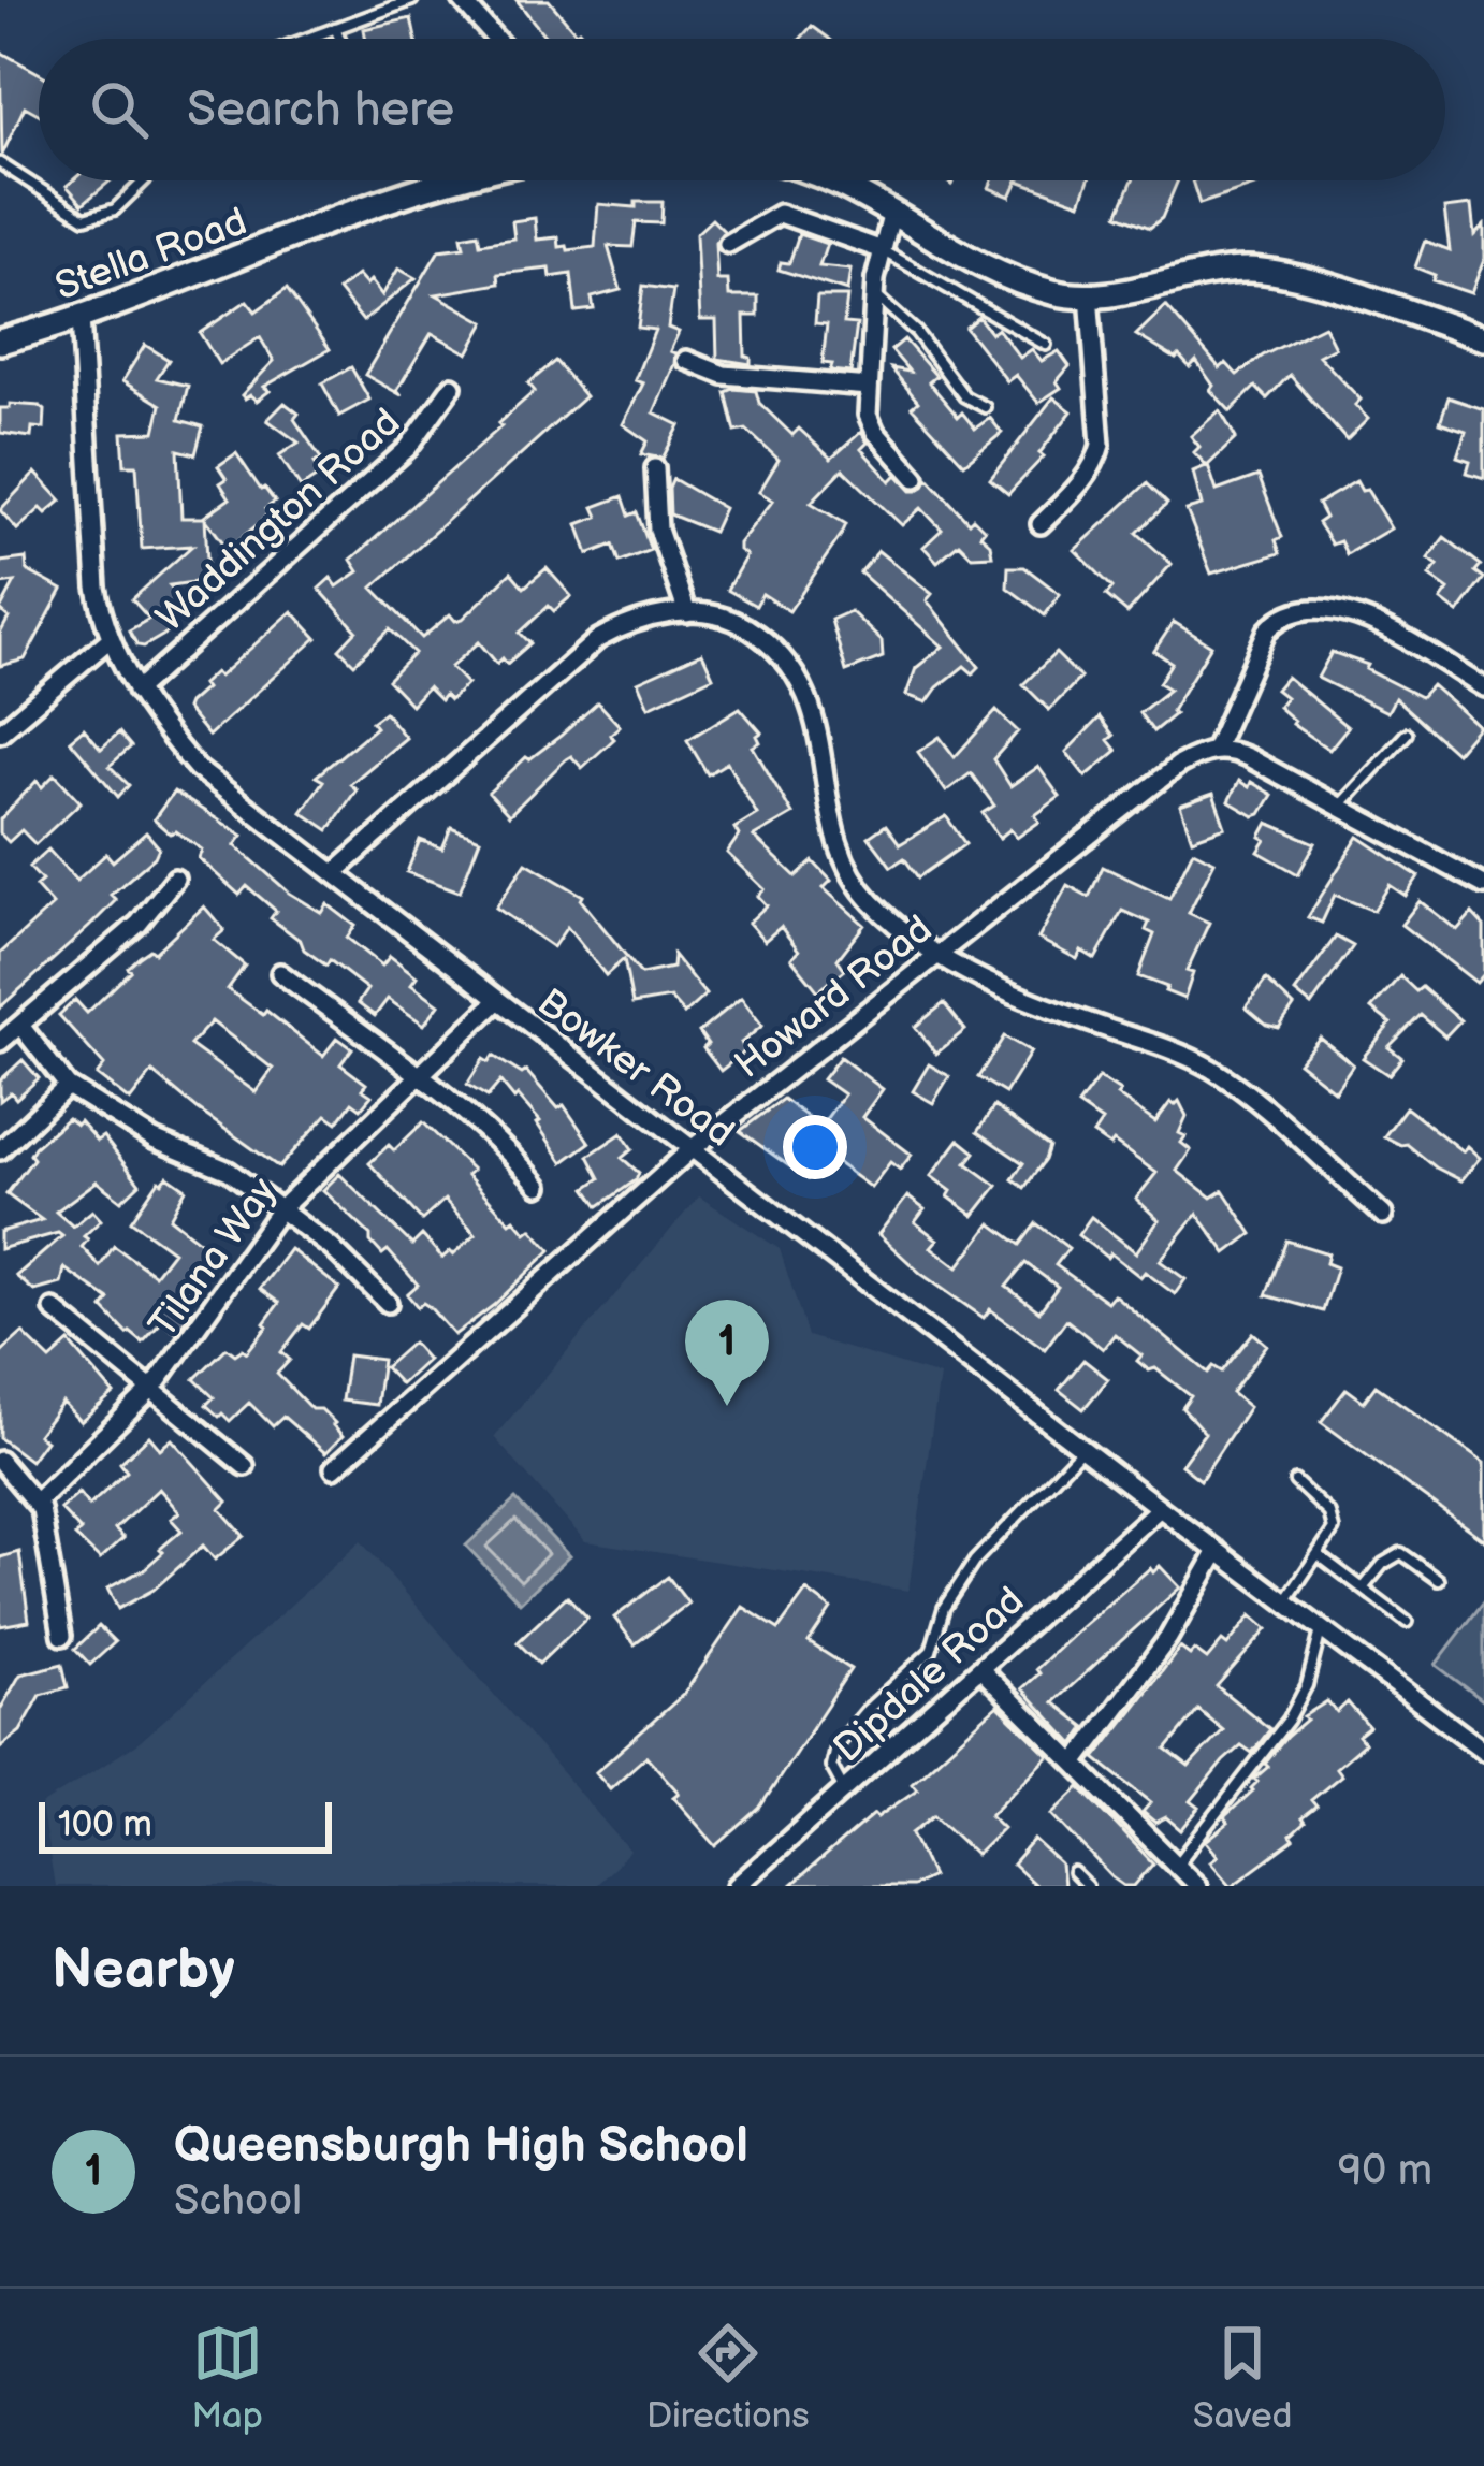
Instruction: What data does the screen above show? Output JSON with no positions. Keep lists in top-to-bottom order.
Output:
{
  "streets": {
    "main road": ["Stella Road"],
    "street": [
      "Waddington Road",
      "Howard Road",
      "Bowker Road",
      "Tilana Way",
      "Dipdale Road"
    ]
  },
  "crossings": [
    ["Stella Road", "Bowker Road"],
    ["Waddington Road", "Bowker Road"],
    ["Howard Road", "Bowker Road"],
    ["Bowker Road", "Tilana Way"],
    ["Bowker Road", "Dipdale Road"]
  ],
  "scale_bar": "100 m",
  "page": {
    "search": "Search here",
    "pins": "1",
    "scale": "100 m",
    "heading": "Nearby",
    "list": [
      {
        "mark": "1",
        "name": "Queensburgh High School",
        "note": "School",
        "value": "90 m"
      }
    ],
    "nav": ["Map", "Directions", "Saved"]
  }
}
